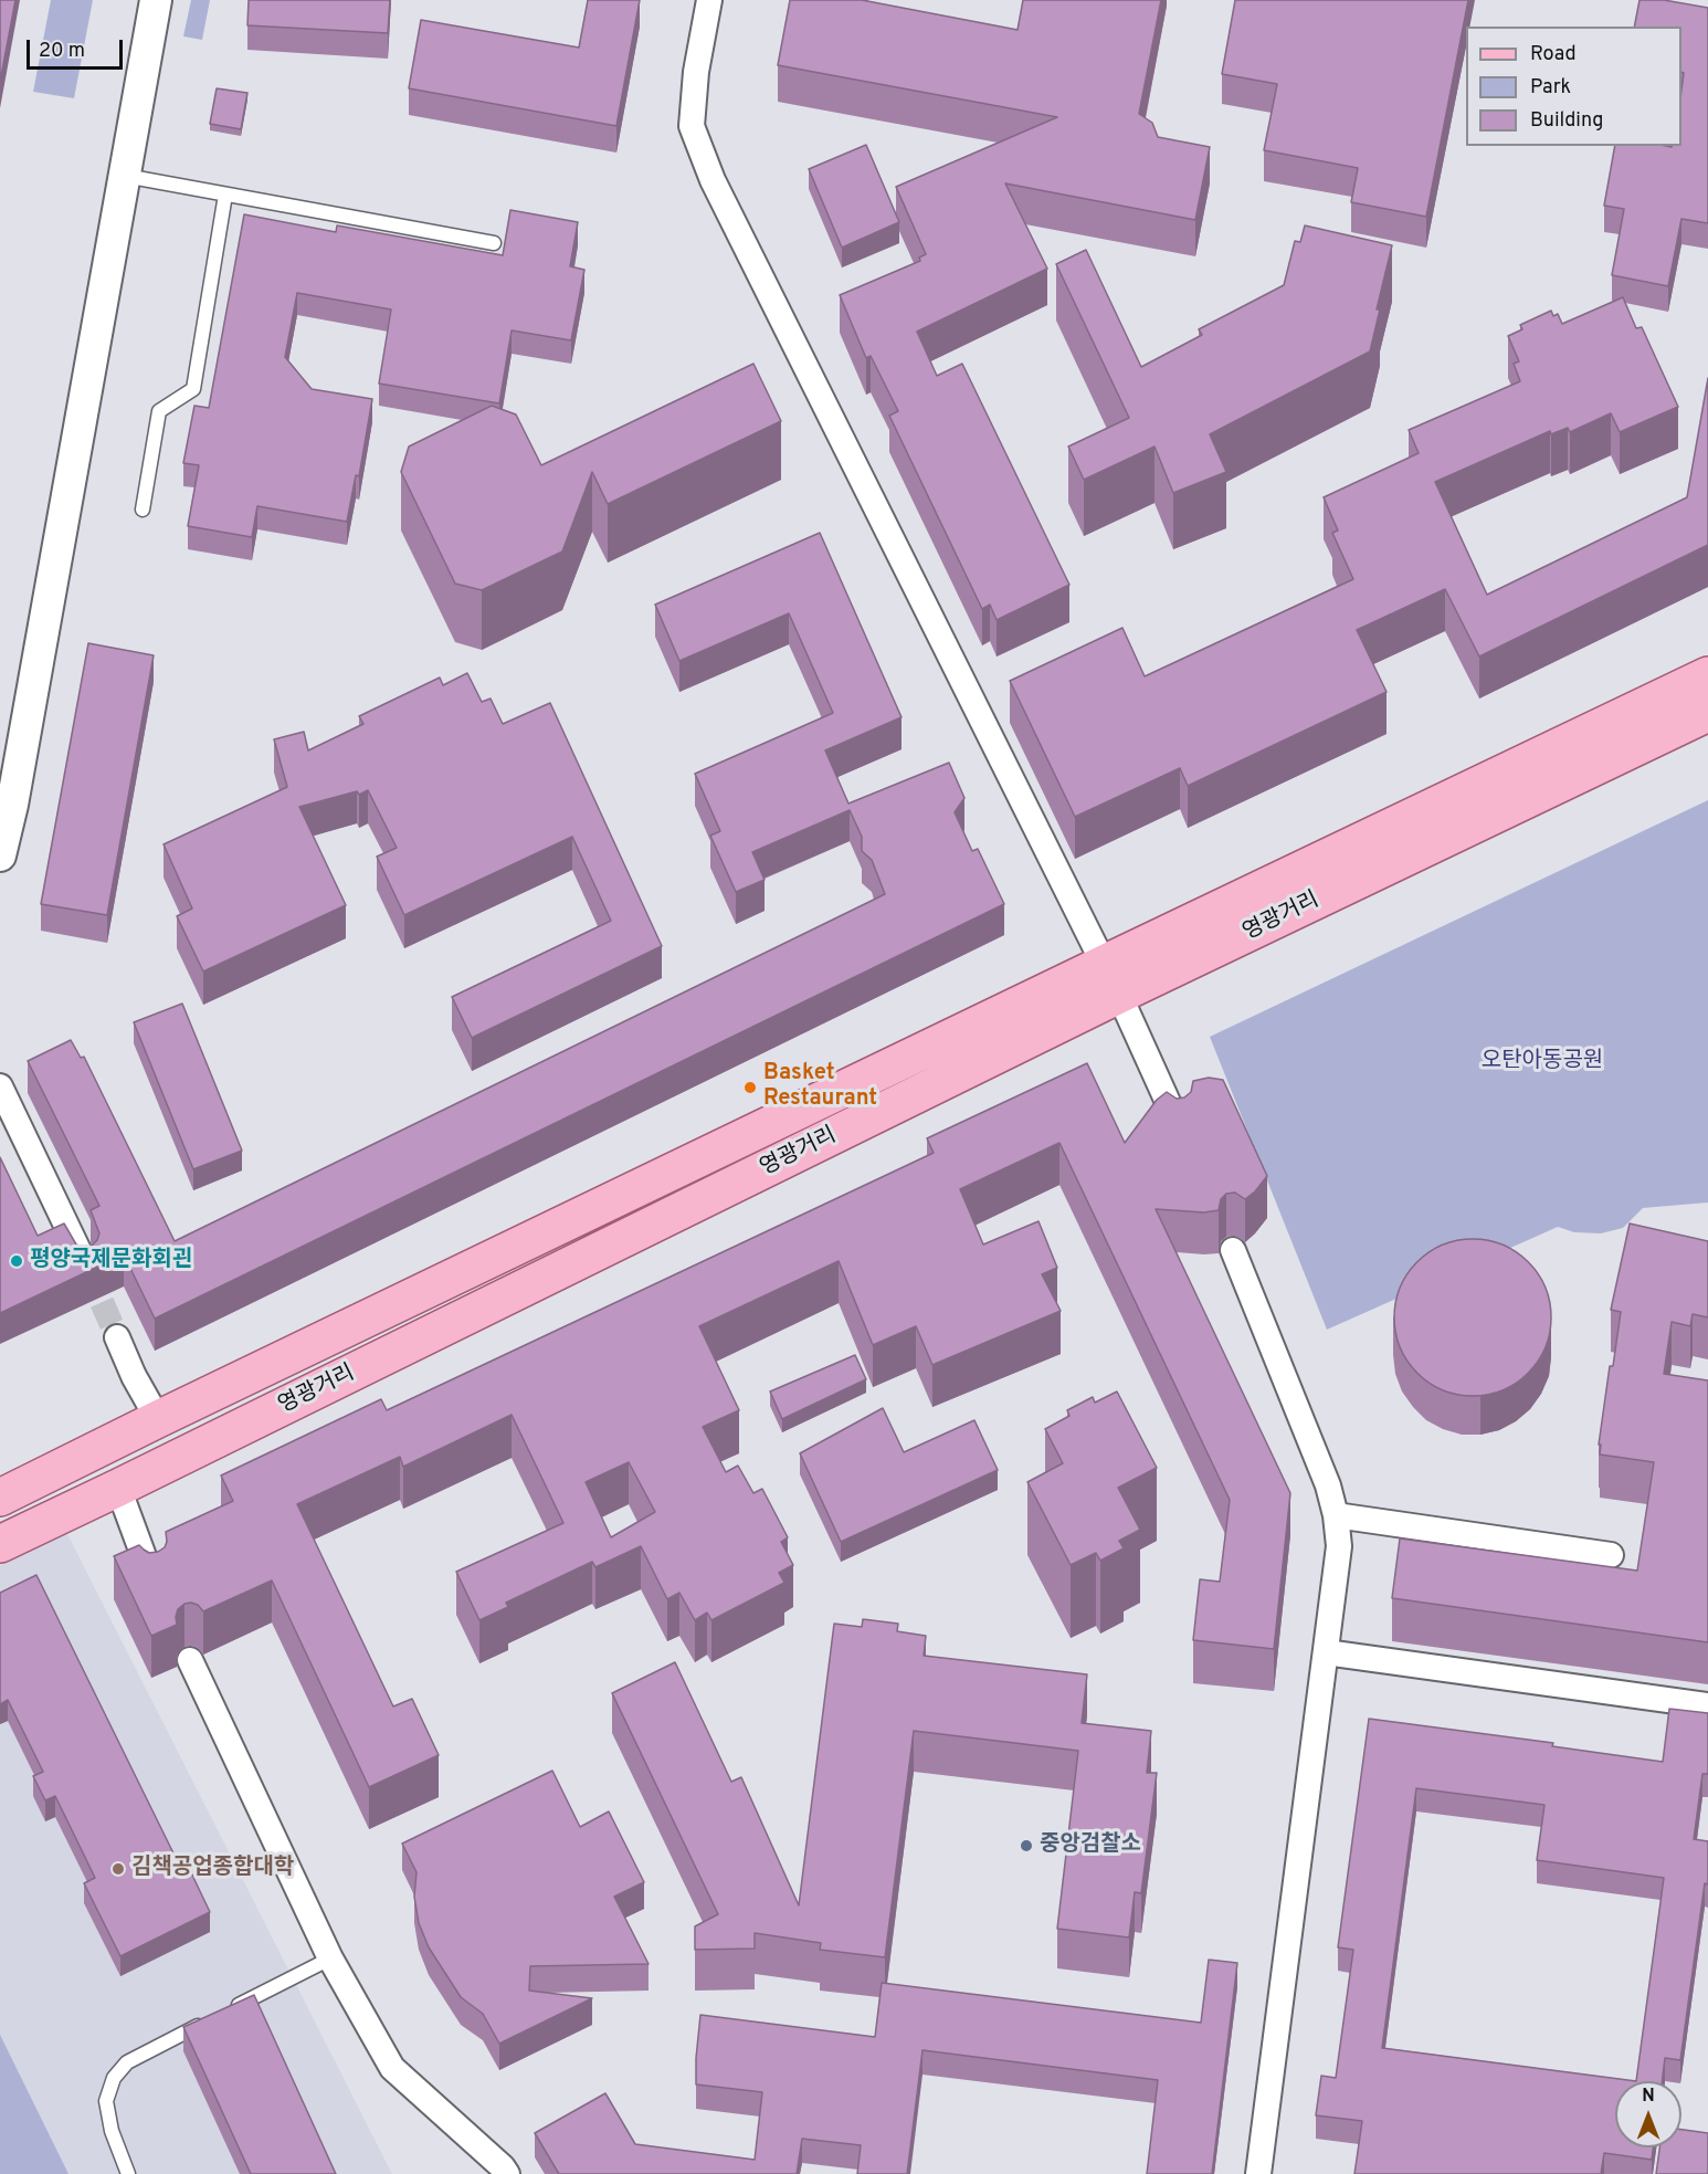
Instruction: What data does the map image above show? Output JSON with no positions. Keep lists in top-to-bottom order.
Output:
{
  "streets": {
    "main road": ["영광거리"]
  },
  "parks": ["오탄아동공원"],
  "places": [
    "Basket Restaurant",
    "평양국제문화회괸",
    "중앙검찰소",
    "김책공업종합대학"
  ],
  "legend": ["Road", "Park", "Building"],
  "scale_bar": "20 m",
  "north": "top"
}
